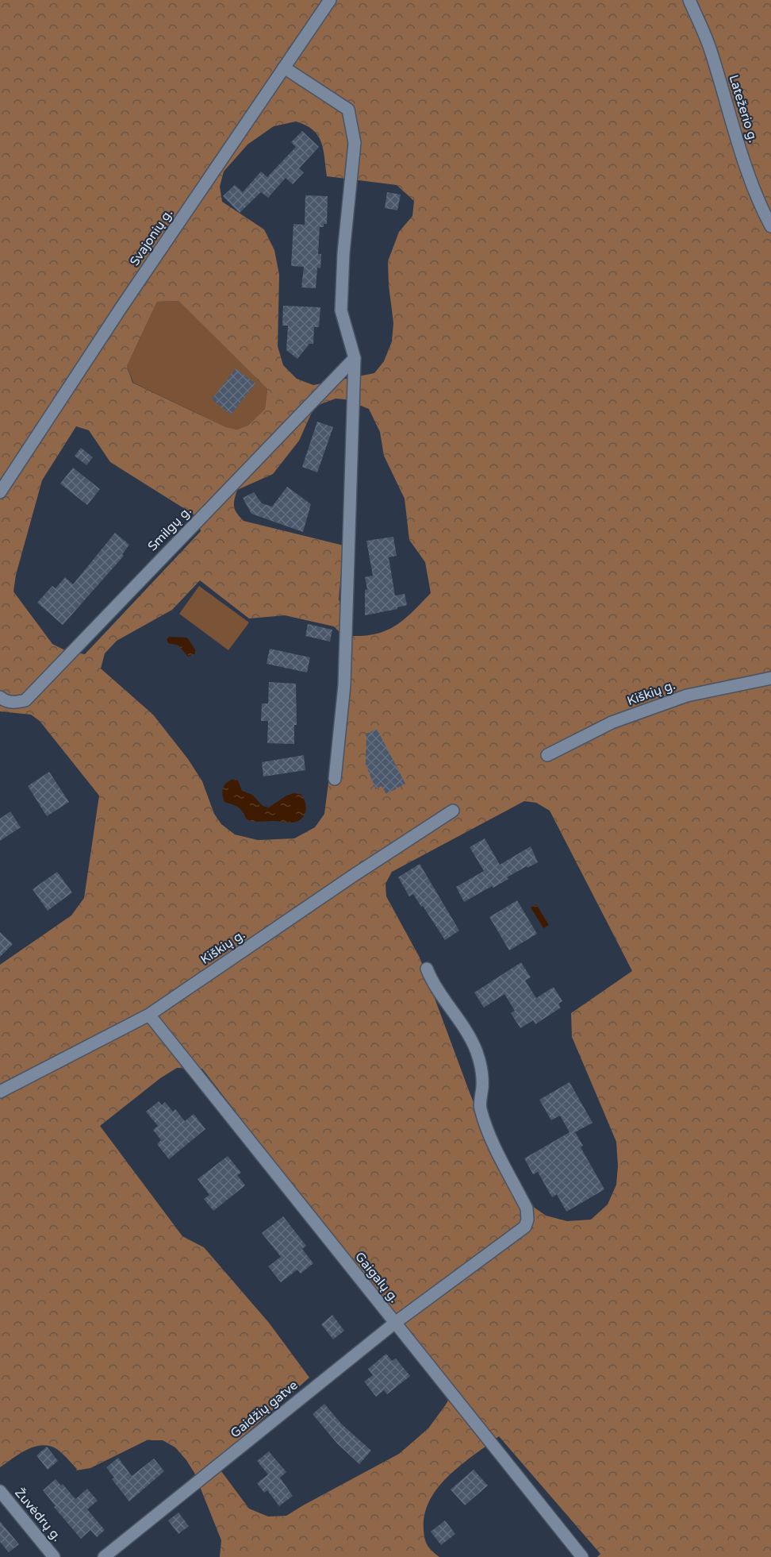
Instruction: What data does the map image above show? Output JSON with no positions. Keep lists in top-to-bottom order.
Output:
{
  "streets": {
    "street": [
      "Latežerio g.",
      "Svajonių g.",
      "Smilgų g.",
      "Kiškių g.",
      "Gaigalų g.",
      "Gaidžių gatve",
      "Žuvėdrų g."
    ]
  },
  "crossings": [
    ["Kiškių g.", "Gaigalų g."],
    ["Gaigalų g.", "Gaidžių gatve"]
  ]
}
